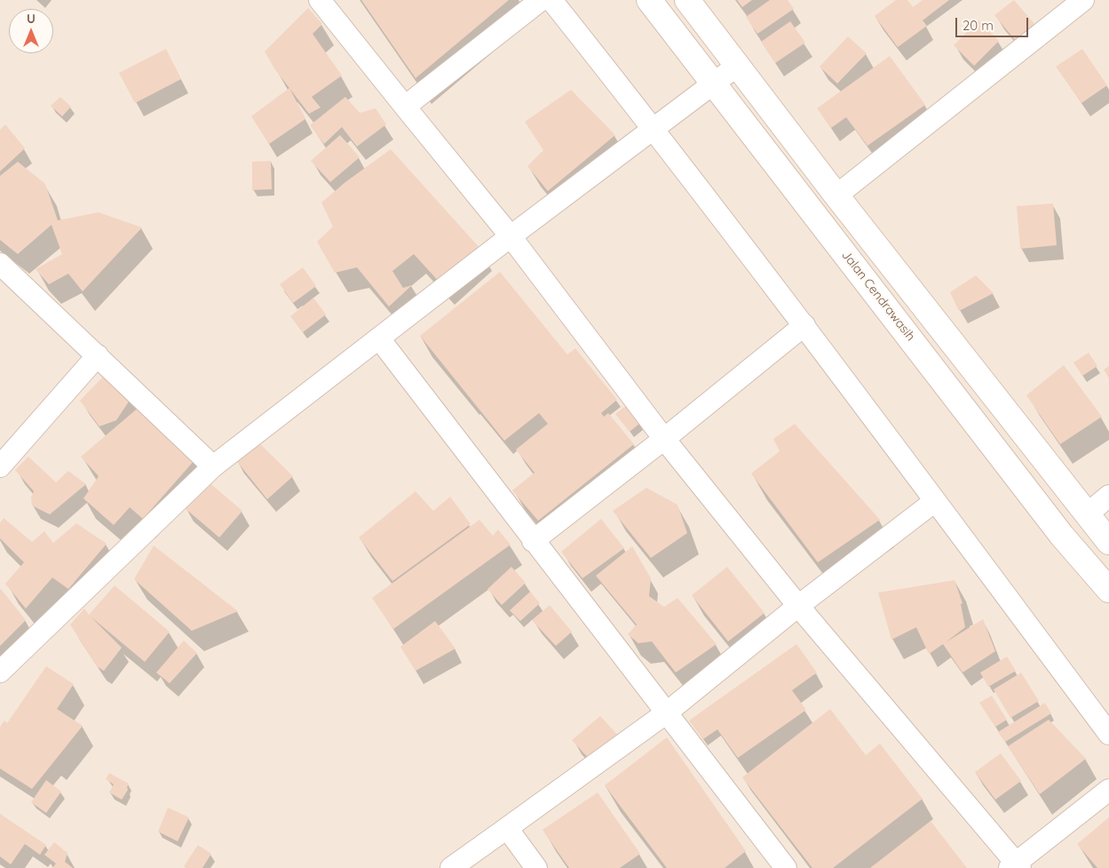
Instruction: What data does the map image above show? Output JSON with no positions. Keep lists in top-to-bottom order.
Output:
{
  "streets": {
    "main road": ["Jalan Cendrawasih"]
  },
  "scale_bar": "20 m",
  "north": "top"
}
